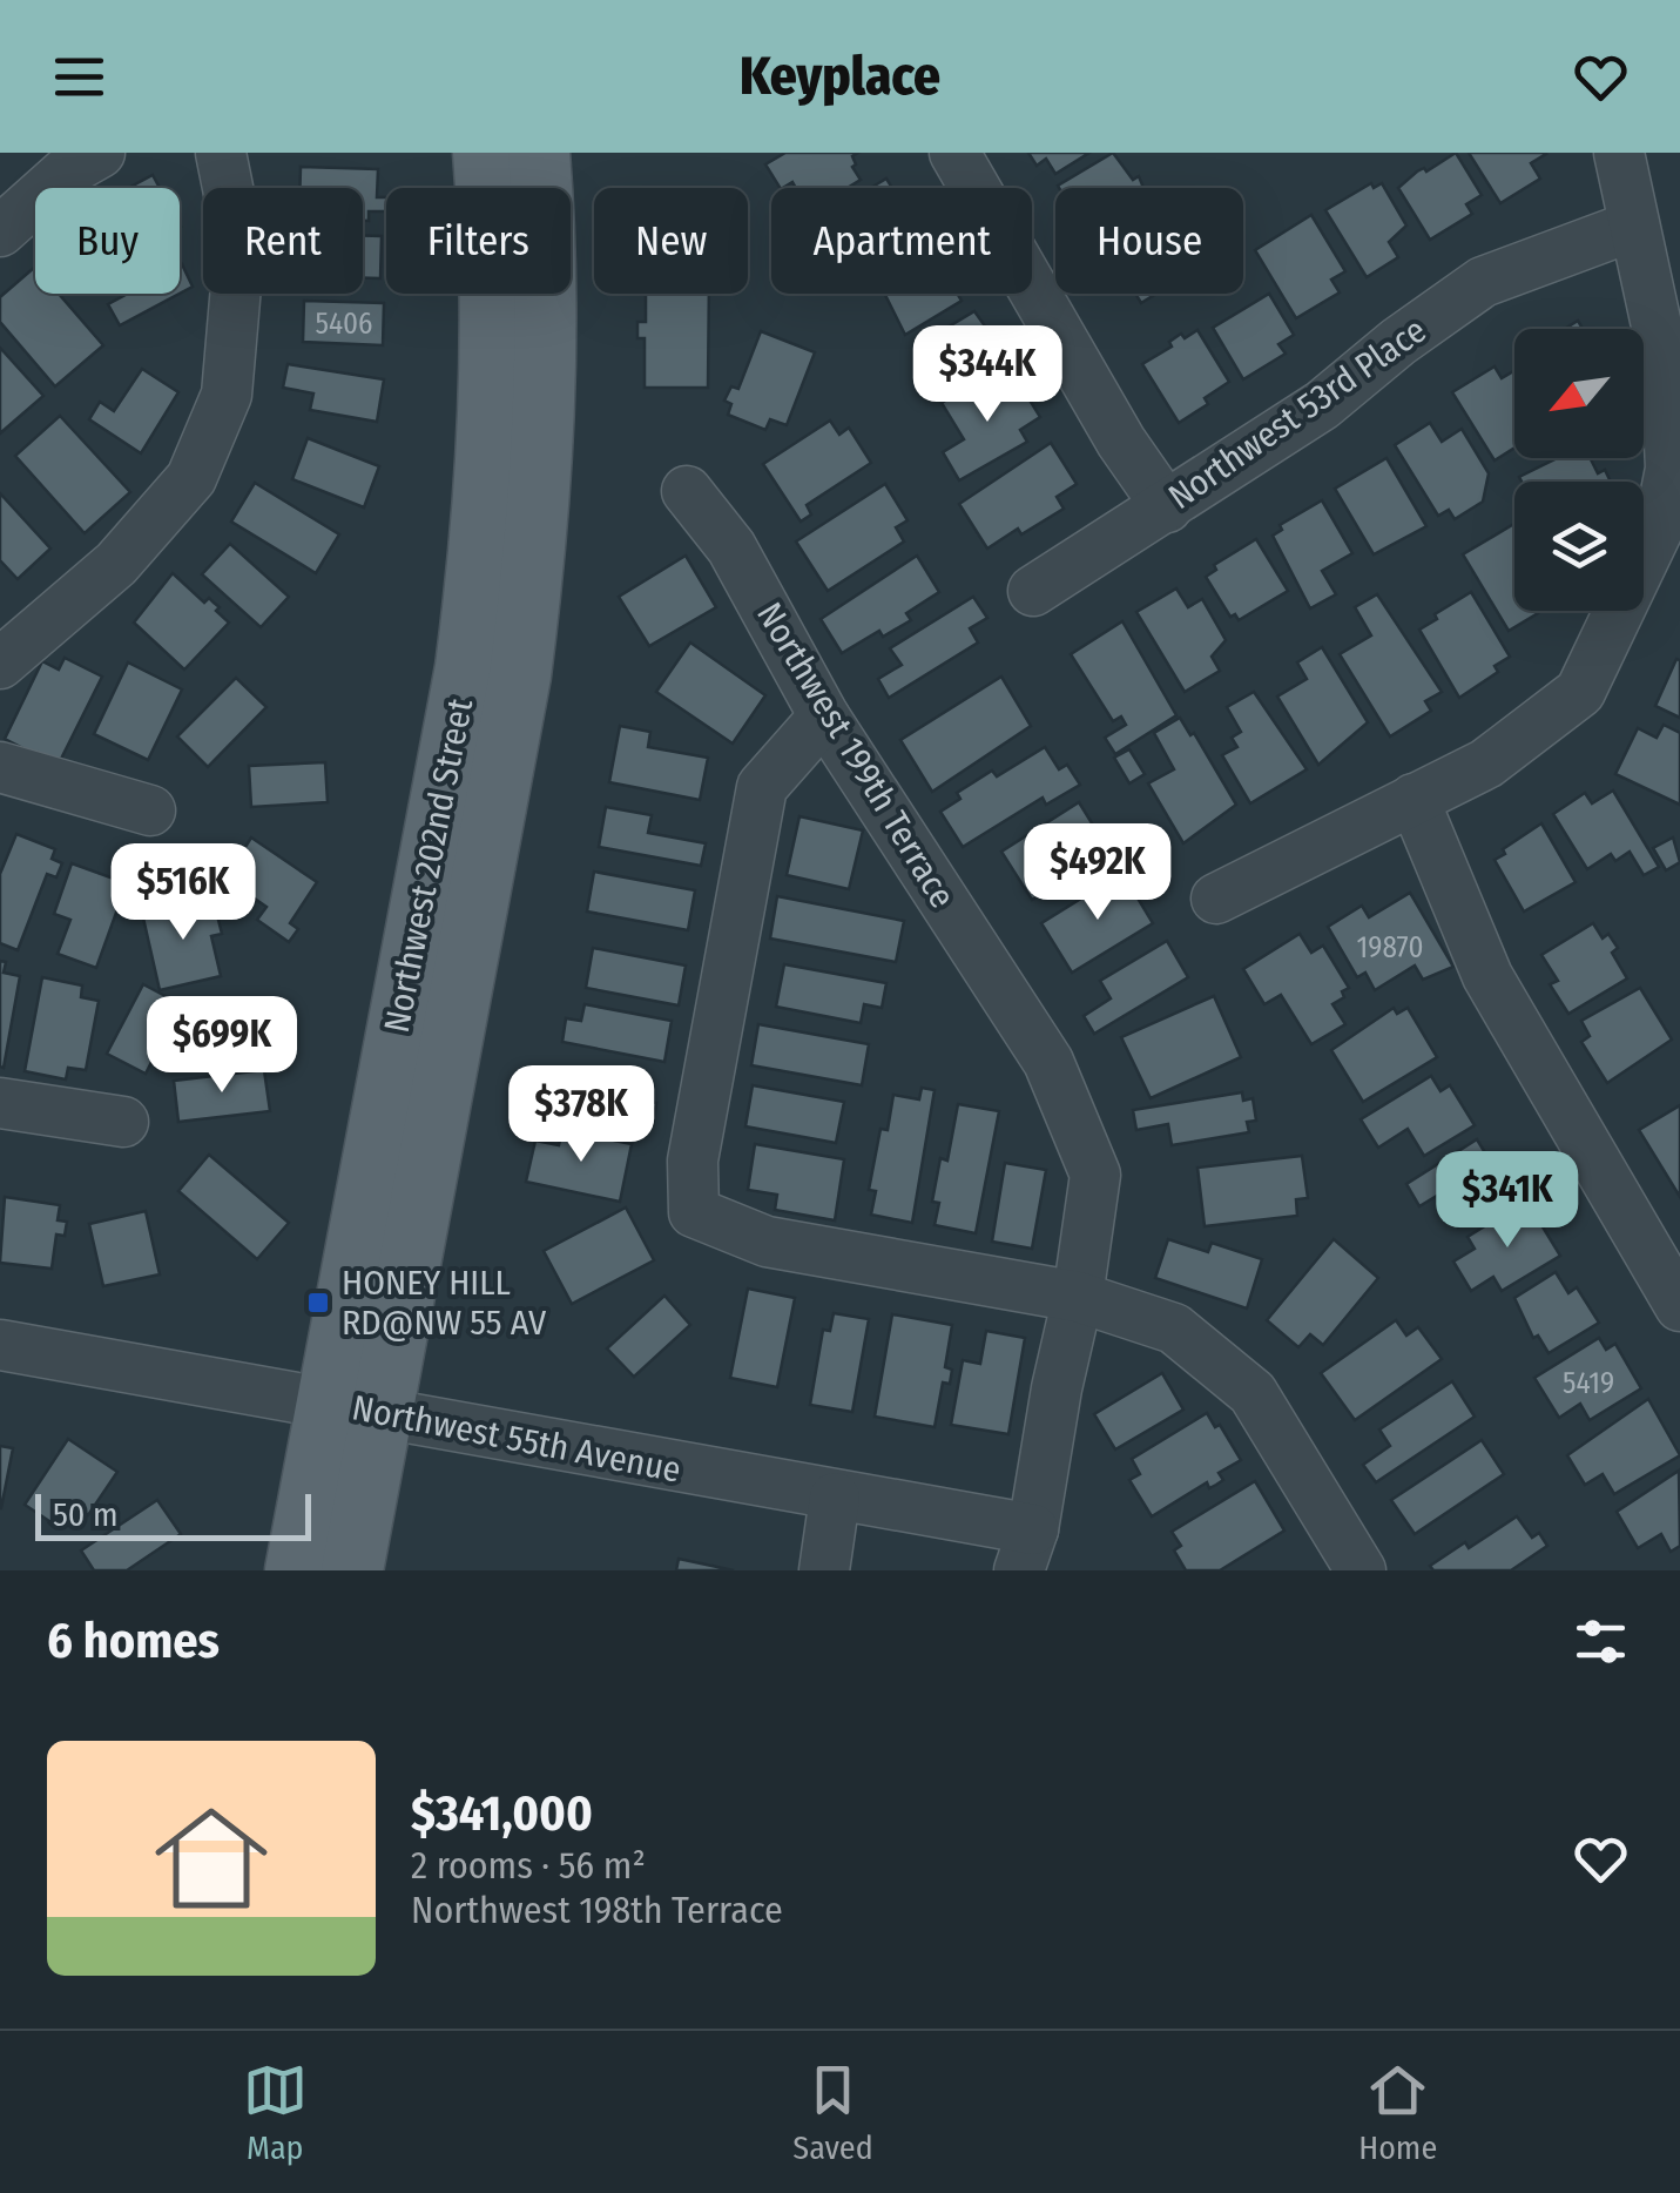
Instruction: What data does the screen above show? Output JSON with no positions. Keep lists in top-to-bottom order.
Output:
{
  "streets": {
    "main road": ["Northwest 202nd Street"],
    "street": ["Northwest 53rd Place", "Northwest 199th Terrace", "Northwest 55th Avenue"]
  },
  "crossings": [
    ["Northwest 199th Terrace", "Northwest 55th Avenue"],
    ["Northwest 202nd Street", "Northwest 55th Avenue"]
  ],
  "places": {
    "transit": ["HONEY HILL RD@NW 55 AV"]
  },
  "house_numbers": ["5406", "19870", "5419"],
  "scale_bar": "50 m",
  "north": "bottom left",
  "page": {
    "header": "Keyplace",
    "chip": [
      "Buy",
      "Rent",
      "Filters",
      "New",
      "Apartment",
      "House"
    ],
    "price": [
      "$344K",
      "$492K",
      "$516K",
      "$699K",
      "$378K",
      "$341K"
    ],
    "scale": "50 m",
    "heading": "6 homes",
    "list": [
      {
        "name": "$341,000",
        "note": "2 rooms · 56 m² · Northwest 198th Terrace"
      }
    ],
    "tabs": ["Map", "Saved", "Home"]
  }
}
